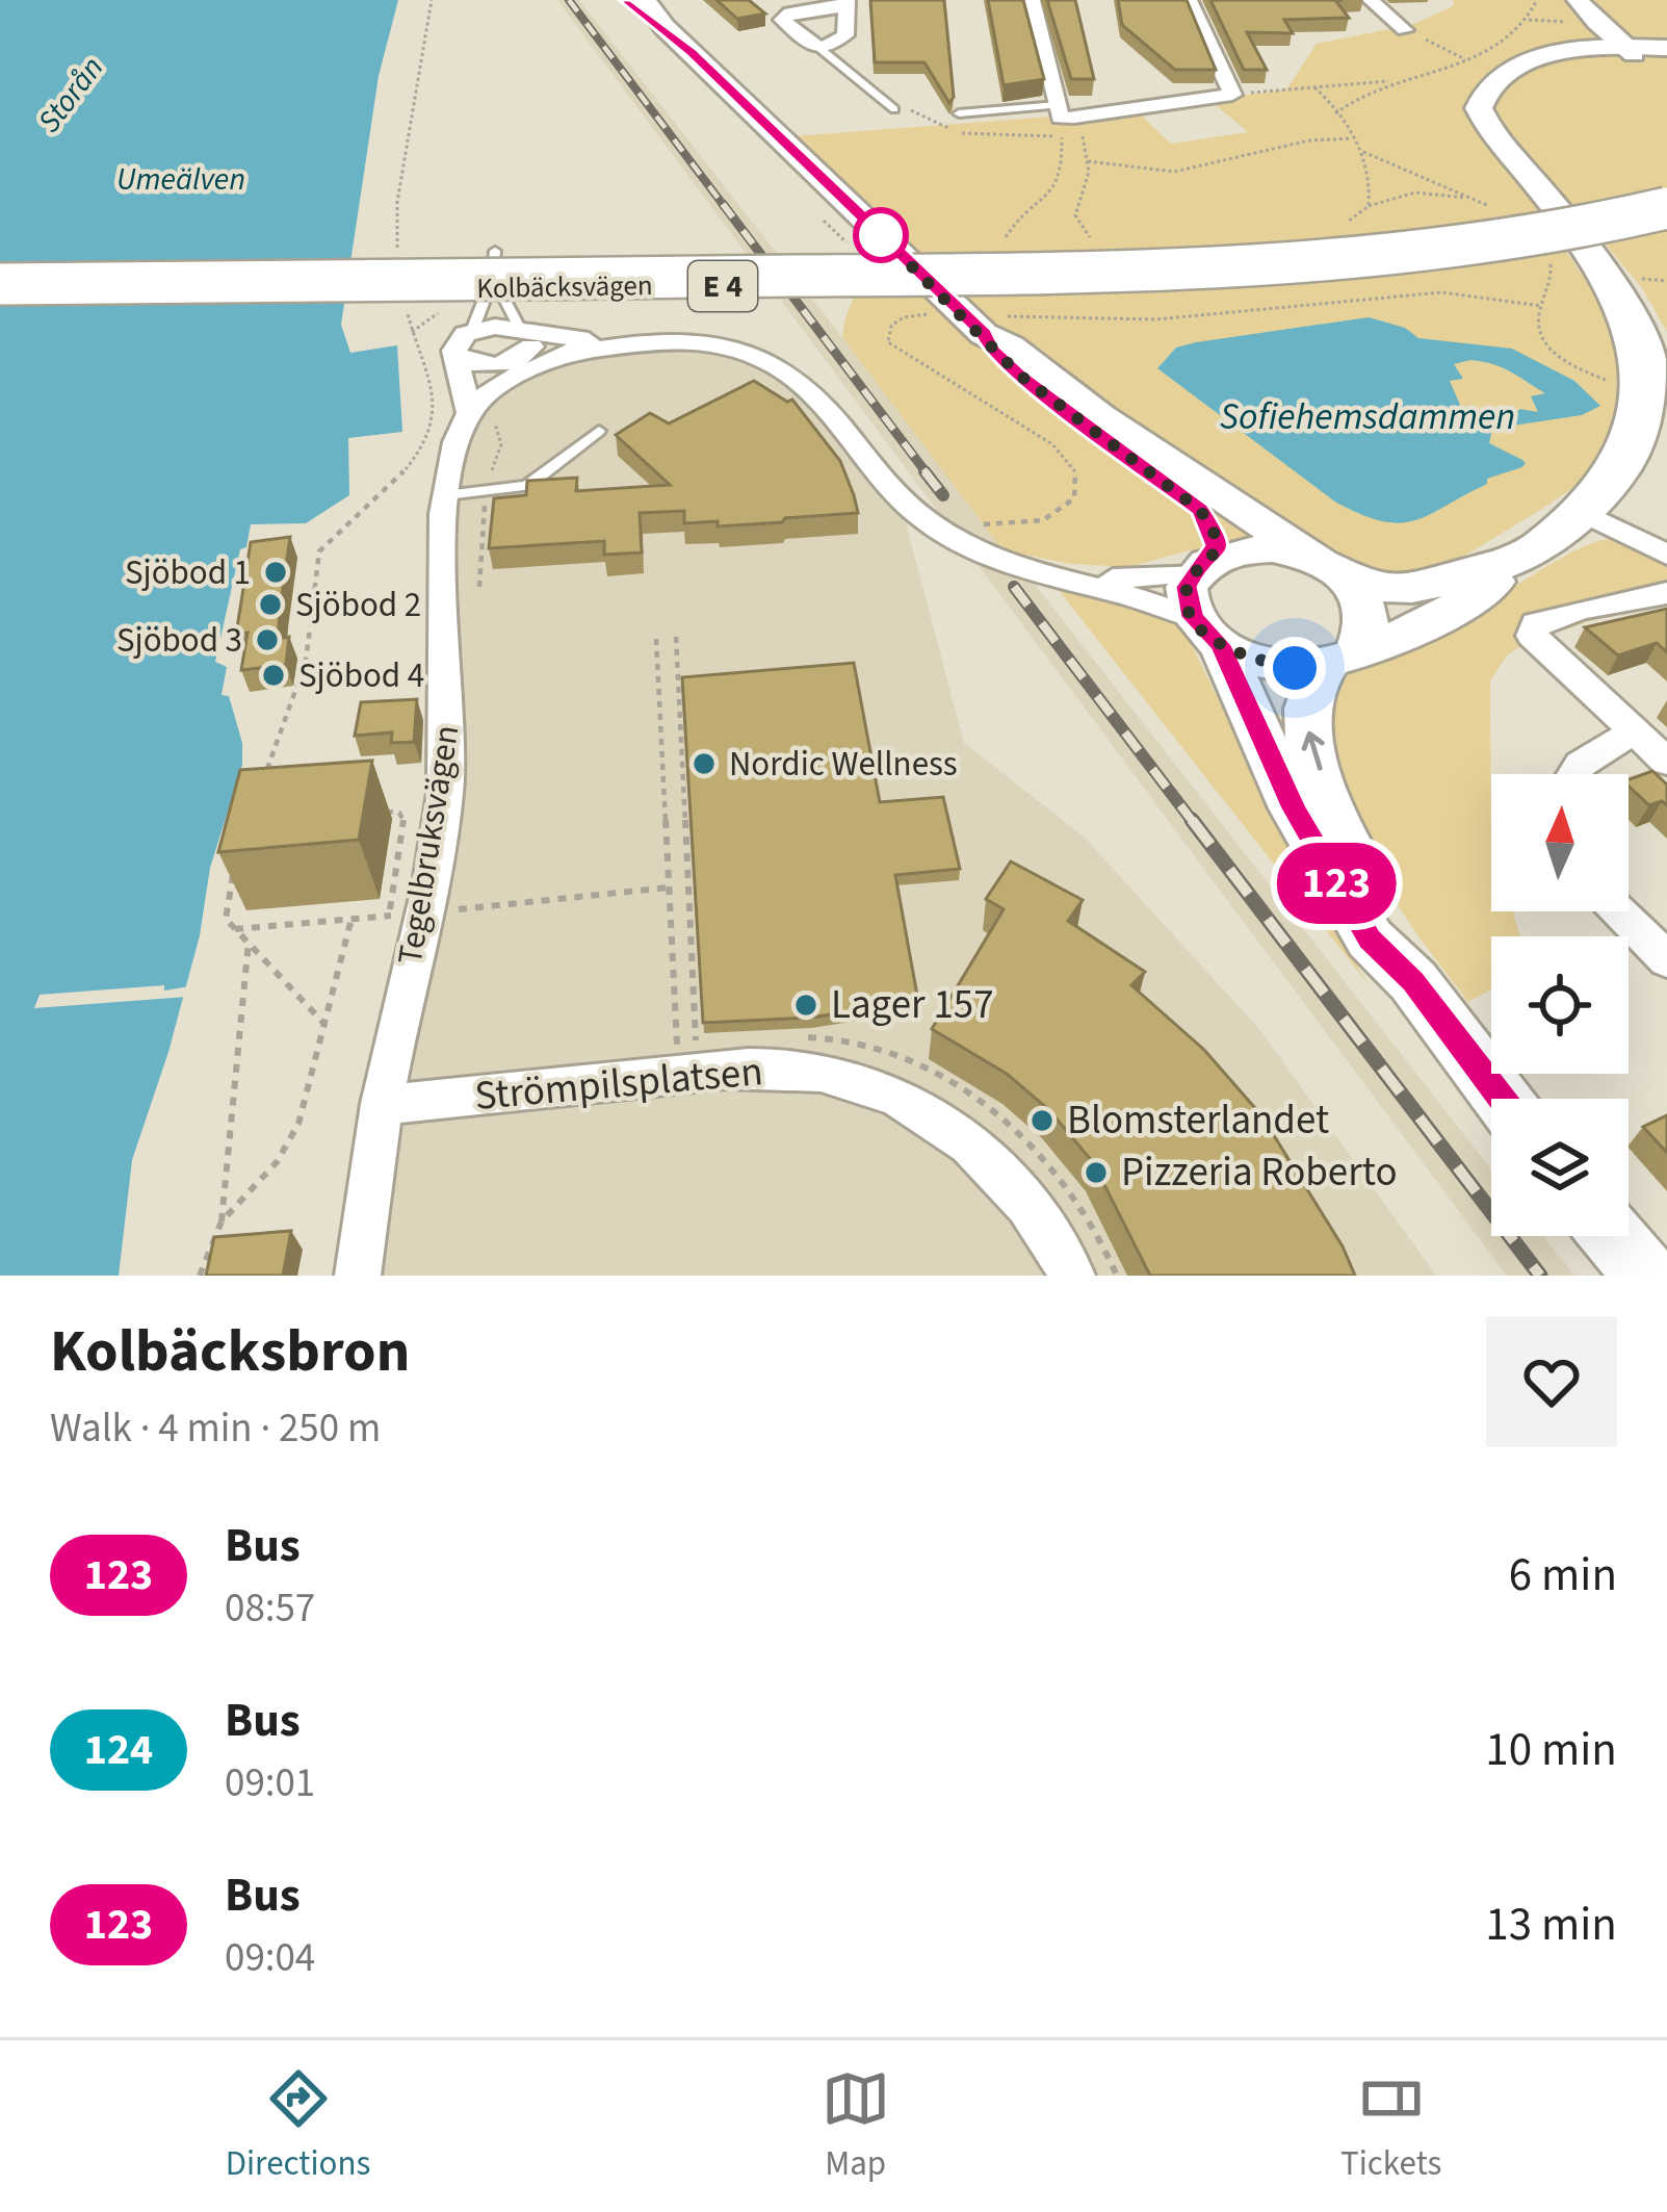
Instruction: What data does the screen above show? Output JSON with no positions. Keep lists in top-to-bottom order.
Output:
{
  "streets": {
    "highway": ["E 4", "Kolbäcksvägen"],
    "street": ["Tegelbruksvägen", "Strömpilsplatsen"]
  },
  "crossings": [
    ["Tegelbruksvägen", "Strömpilsplatsen"]
  ],
  "water": ["Storån", "Umeälven", "Sofiehemsdammen"],
  "places": [
    "Sjöbod 1",
    "Sjöbod 2",
    "Sjöbod 3",
    "Sjöbod 4",
    "Nordic Wellness",
    "Lager 157",
    "Blomsterlandet",
    "Pizzeria Roberto"
  ],
  "lines": ["bus line 123"],
  "north": "top",
  "page": {
    "on_map": "123",
    "heading": ["Kolbäcksbron", "Walk · 4 min · 250 m"],
    "list": [
      {
        "mark": "123",
        "name": "Bus",
        "note": "08:57",
        "value": "6 min"
      },
      {
        "mark": "124",
        "name": "Bus",
        "note": "09:01",
        "value": "10 min"
      },
      {
        "mark": "123",
        "name": "Bus",
        "note": "09:04",
        "value": "13 min"
      }
    ],
    "tabs": ["Directions", "Map", "Tickets"]
  }
}
